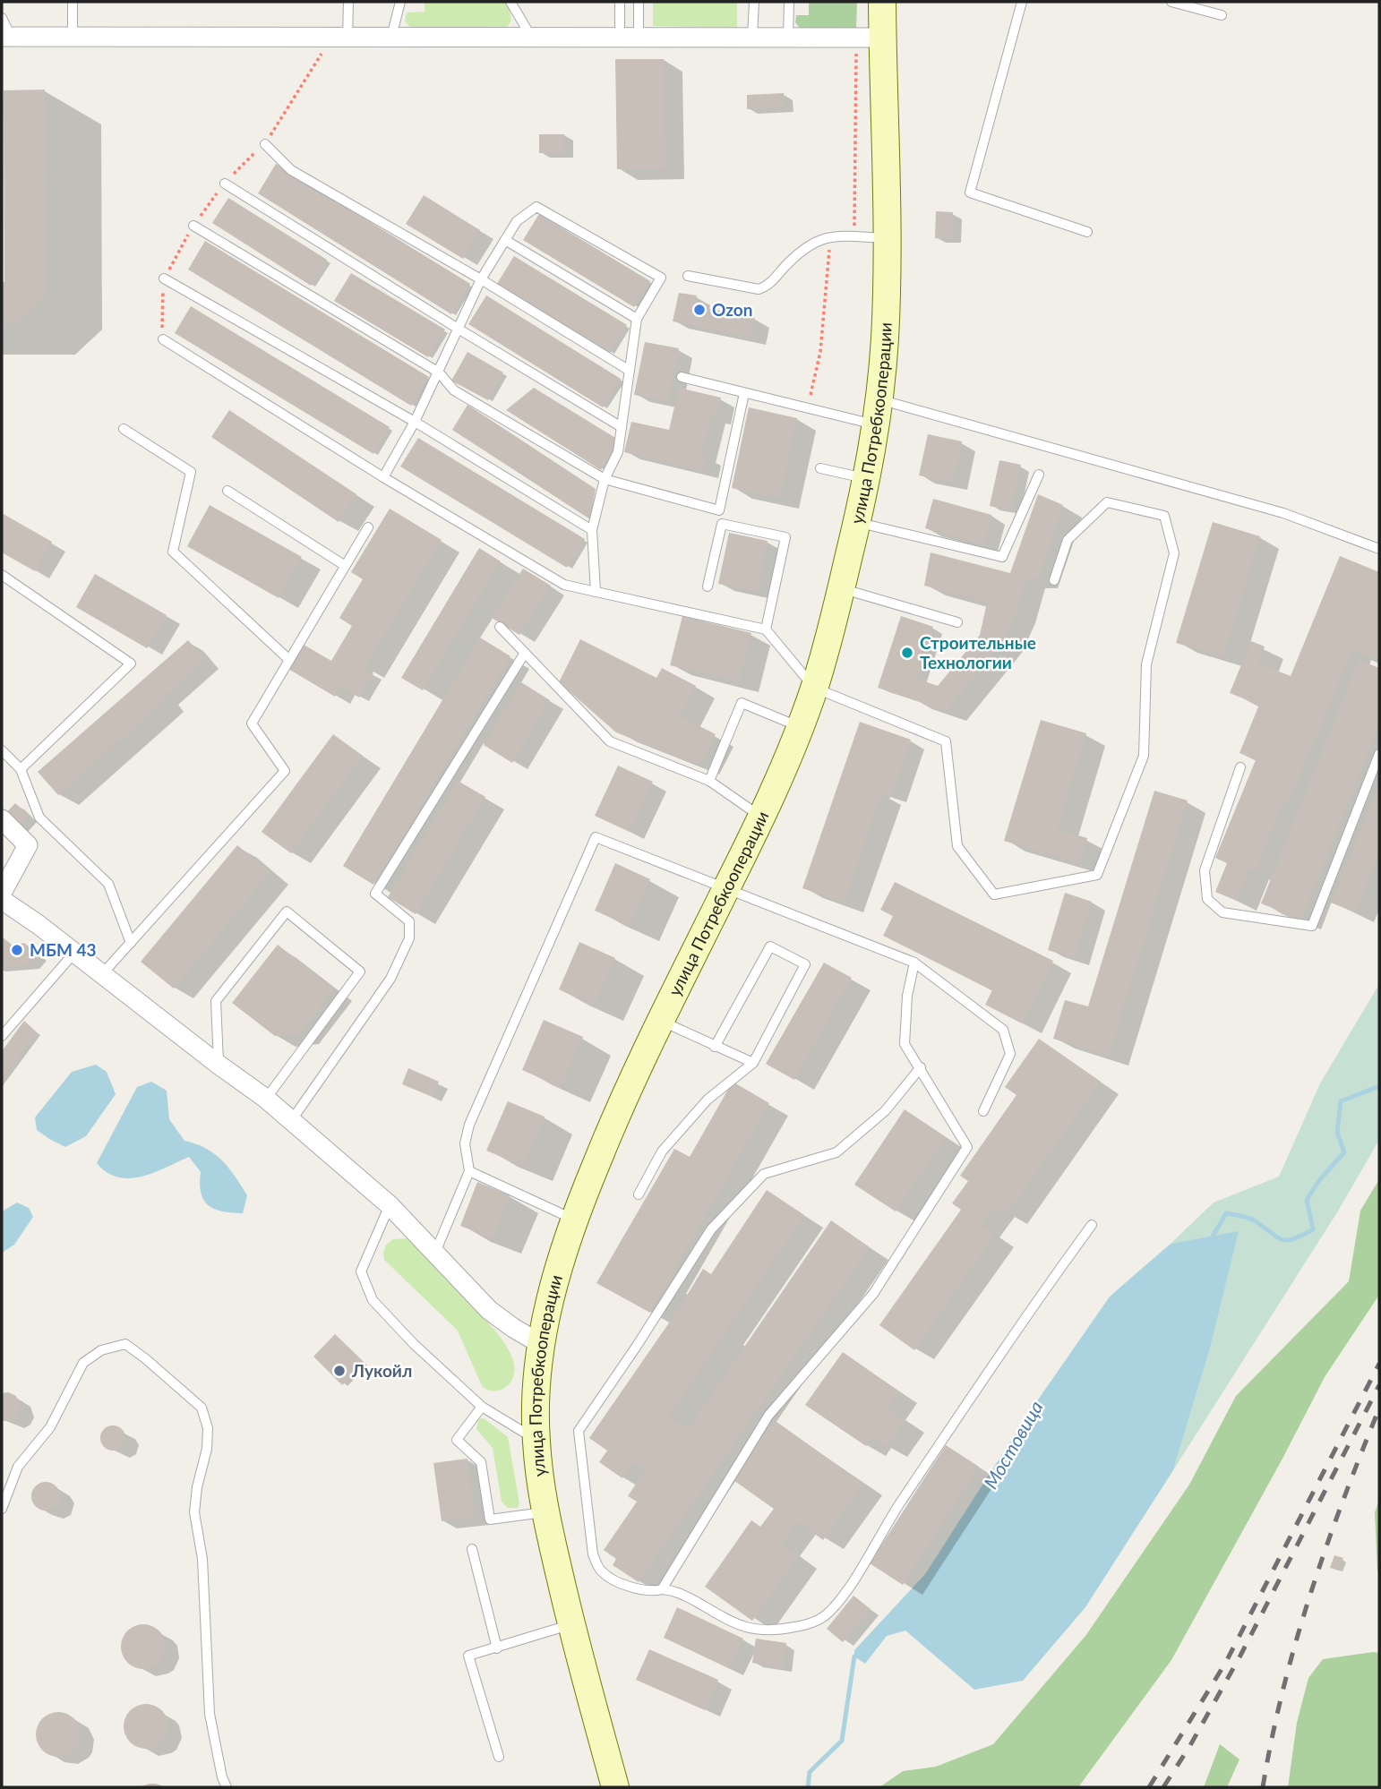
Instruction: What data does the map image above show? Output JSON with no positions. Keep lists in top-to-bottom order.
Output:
{
  "streets": {
    "main road": ["улица Потребкооперации"]
  },
  "water": ["Мостовица"],
  "places": [
    "Ozon",
    "Строительные Технологии",
    "МБМ 43",
    "Лукойл"
  ]
}
